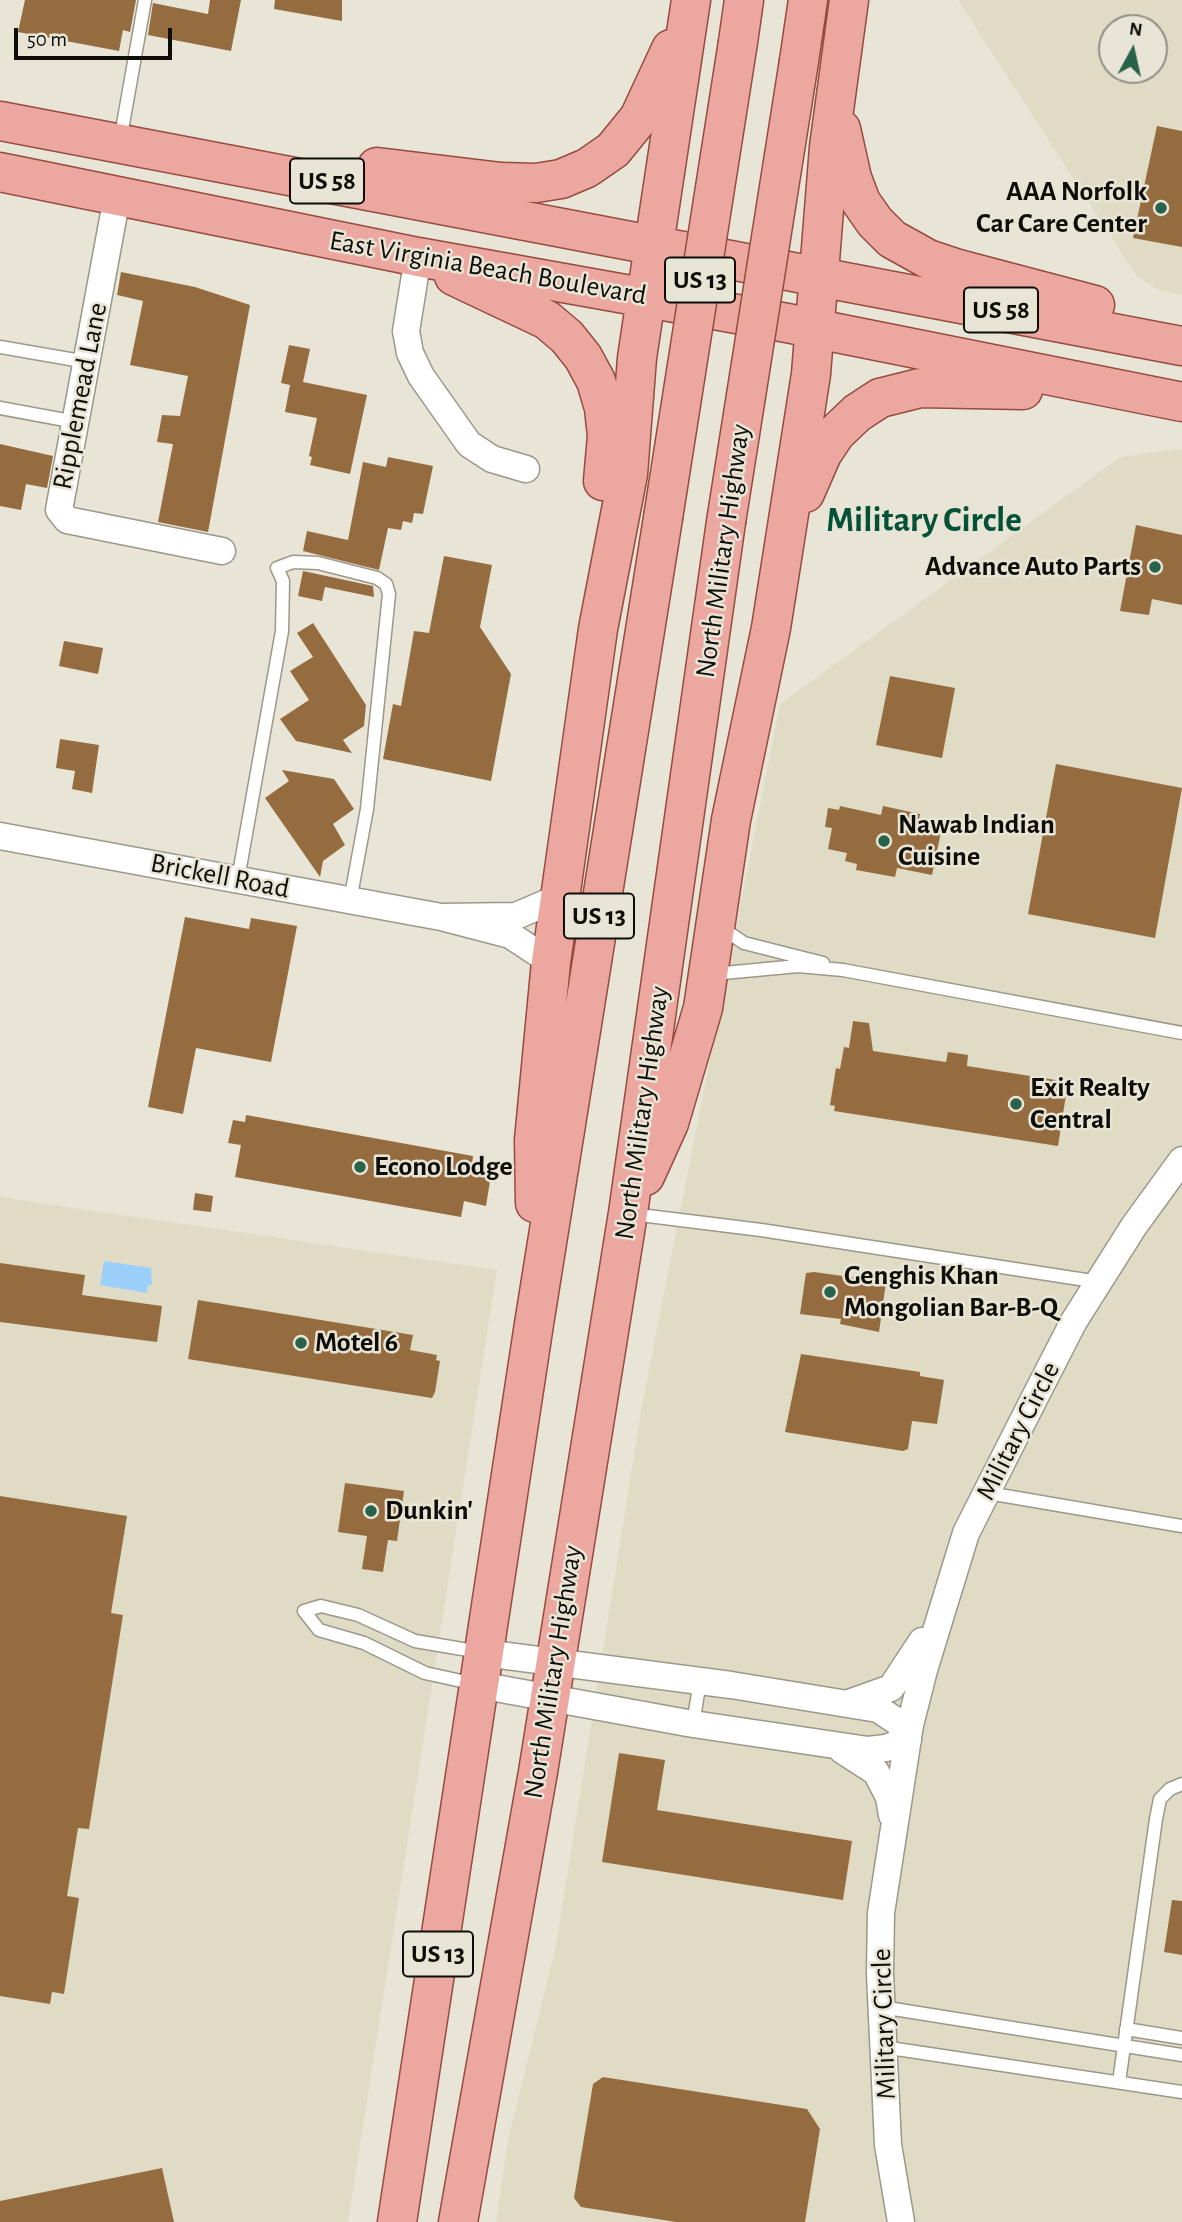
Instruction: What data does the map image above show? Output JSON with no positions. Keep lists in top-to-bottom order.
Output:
{
  "streets": {
    "main road": [
      "US 58",
      "East Virginia Beach Boulevard",
      "US 13",
      "North Military Highway"
    ],
    "street": ["Ripplemead Lane", "Brickell Road", "Military Circle"]
  },
  "crossings": [
    ["East Virginia Beach Boulevard", "Ripplemead Lane"],
    ["US 13", "Military Circle"],
    ["North Military Highway", "Military Circle"]
  ],
  "districts": ["Military Circle"],
  "places": [
    "AAA Norfolk Car Care Center",
    "Advance Auto Parts",
    "Nawab Indian Cuisine",
    "Exit Realty Central",
    "Econo Lodge",
    "Genghis Khan Mongolian Bar-B-Q",
    "Motel 6",
    "Dunkin'"
  ],
  "scale_bar": "50 m",
  "north": "top"
}
